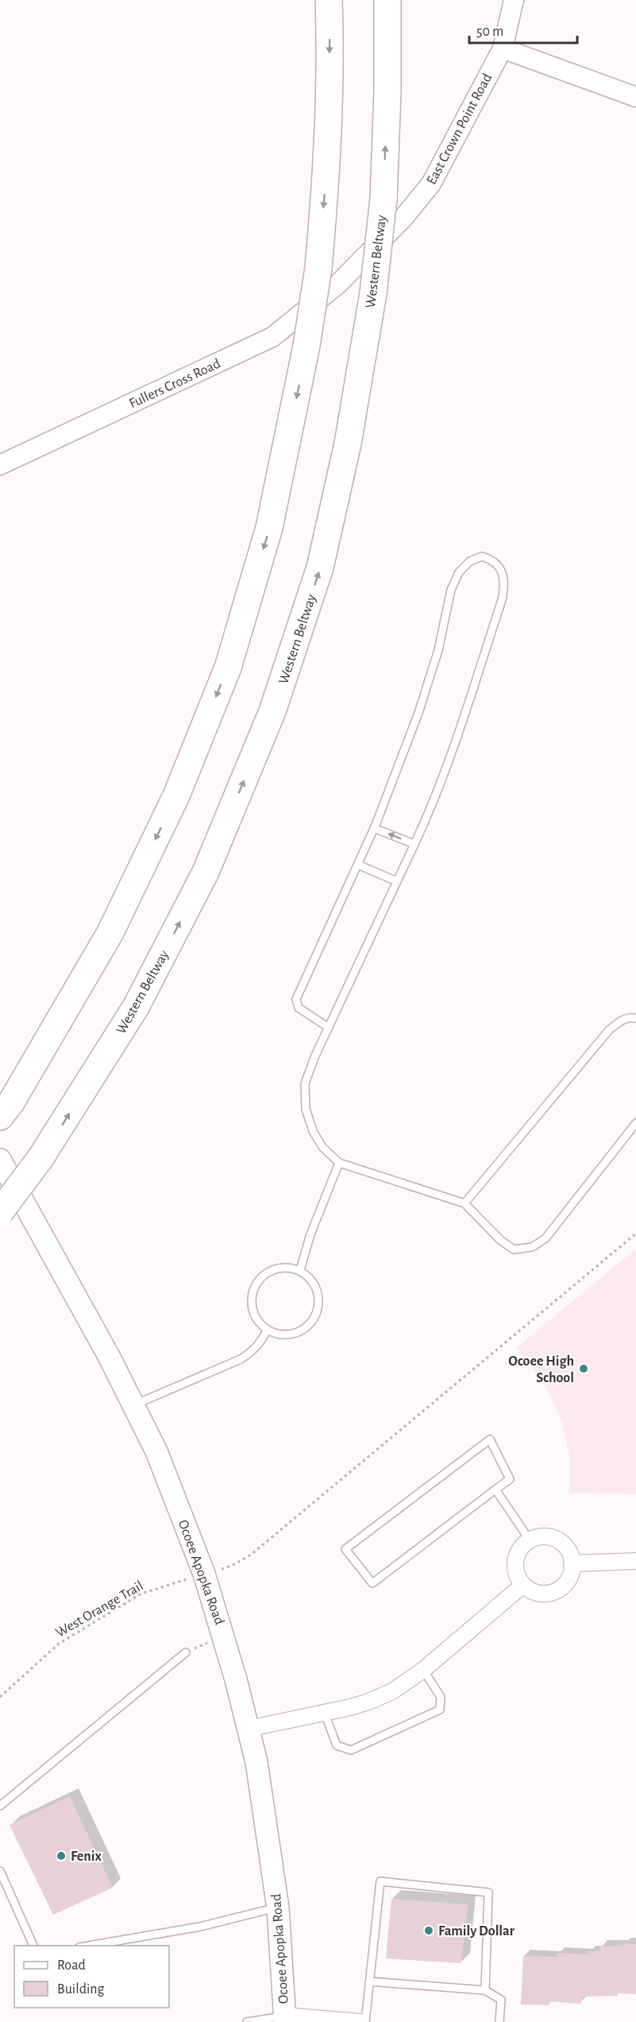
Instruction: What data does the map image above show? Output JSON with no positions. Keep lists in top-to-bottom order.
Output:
{
  "streets": {
    "highway": ["Western Beltway"],
    "main road": ["Ocoee Apopka Road"],
    "street": ["East Crown Point Road", "Fullers Cross Road"],
    "path": ["West Orange Trail"]
  },
  "crossings": [
    ["East Crown Point Road", "Fullers Cross Road"],
    ["Ocoee Apopka Road", "West Orange Trail"]
  ],
  "places": ["Ocoee High School", "Fenix", "Family Dollar"],
  "legend": ["Road", "Building"],
  "scale_bar": "50 m"
}
